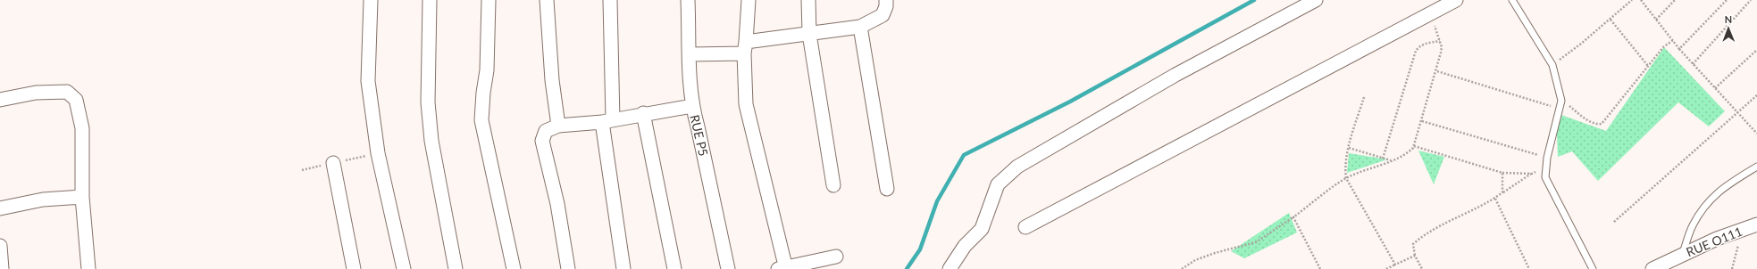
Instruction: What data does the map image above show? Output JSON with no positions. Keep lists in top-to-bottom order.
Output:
{
  "streets": {
    "street": ["RUE P5", "RUE O111"]
  },
  "north": "top"
}
